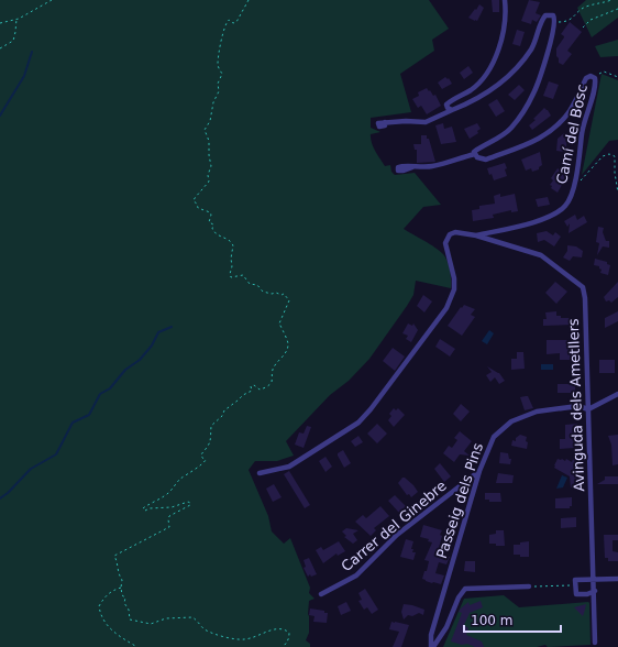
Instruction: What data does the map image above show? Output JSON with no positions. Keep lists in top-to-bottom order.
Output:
{
  "streets": {
    "street": [
      "Camí del Bosc",
      "Avinguda dels Ametllers",
      "Passeig dels Pins",
      "Carrer del Ginebre"
    ]
  },
  "crossings": [
    ["Camí del Bosc", "Avinguda dels Ametllers"],
    ["Avinguda dels Ametllers", "Passeig dels Pins"],
    ["Passeig dels Pins", "Carrer del Ginebre"]
  ],
  "scale_bar": "100 m"
}
